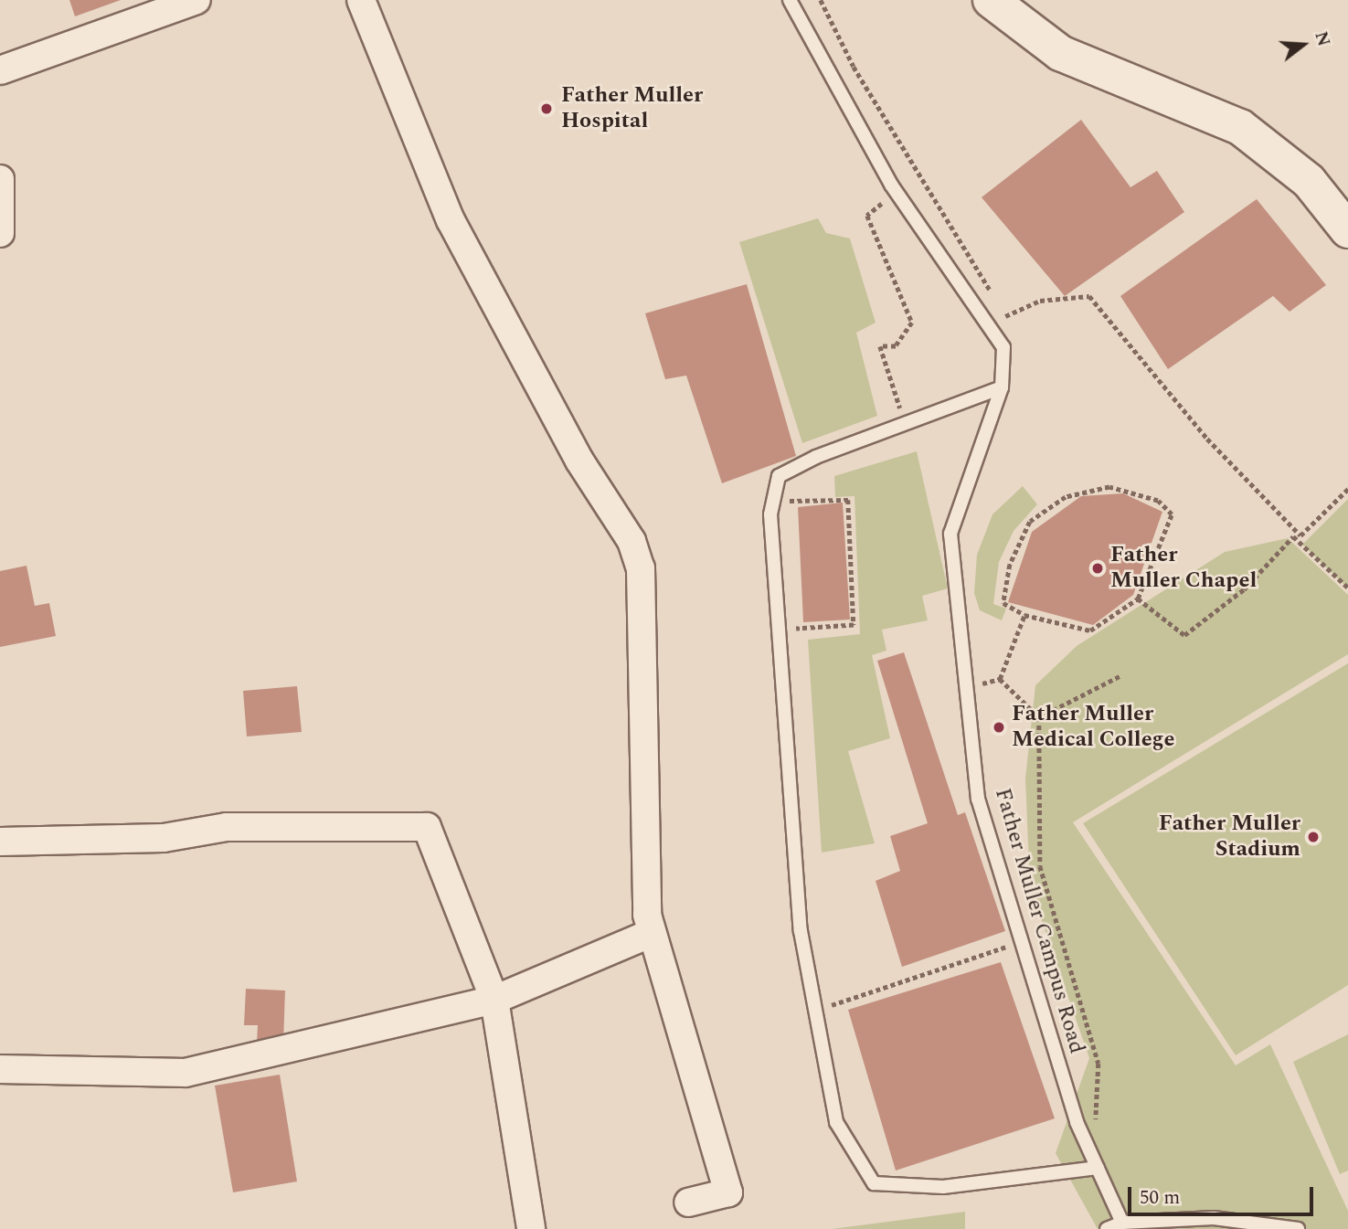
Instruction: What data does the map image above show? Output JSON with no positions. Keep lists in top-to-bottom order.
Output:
{
  "streets": {
    "lane": ["Father Muller Campus Road"]
  },
  "places": [
    "Father Muller Hospital",
    "Father Muller Chapel",
    "Father Muller Medical College",
    "Father Muller Stadium"
  ],
  "scale_bar": "50 m",
  "north": "right"
}
